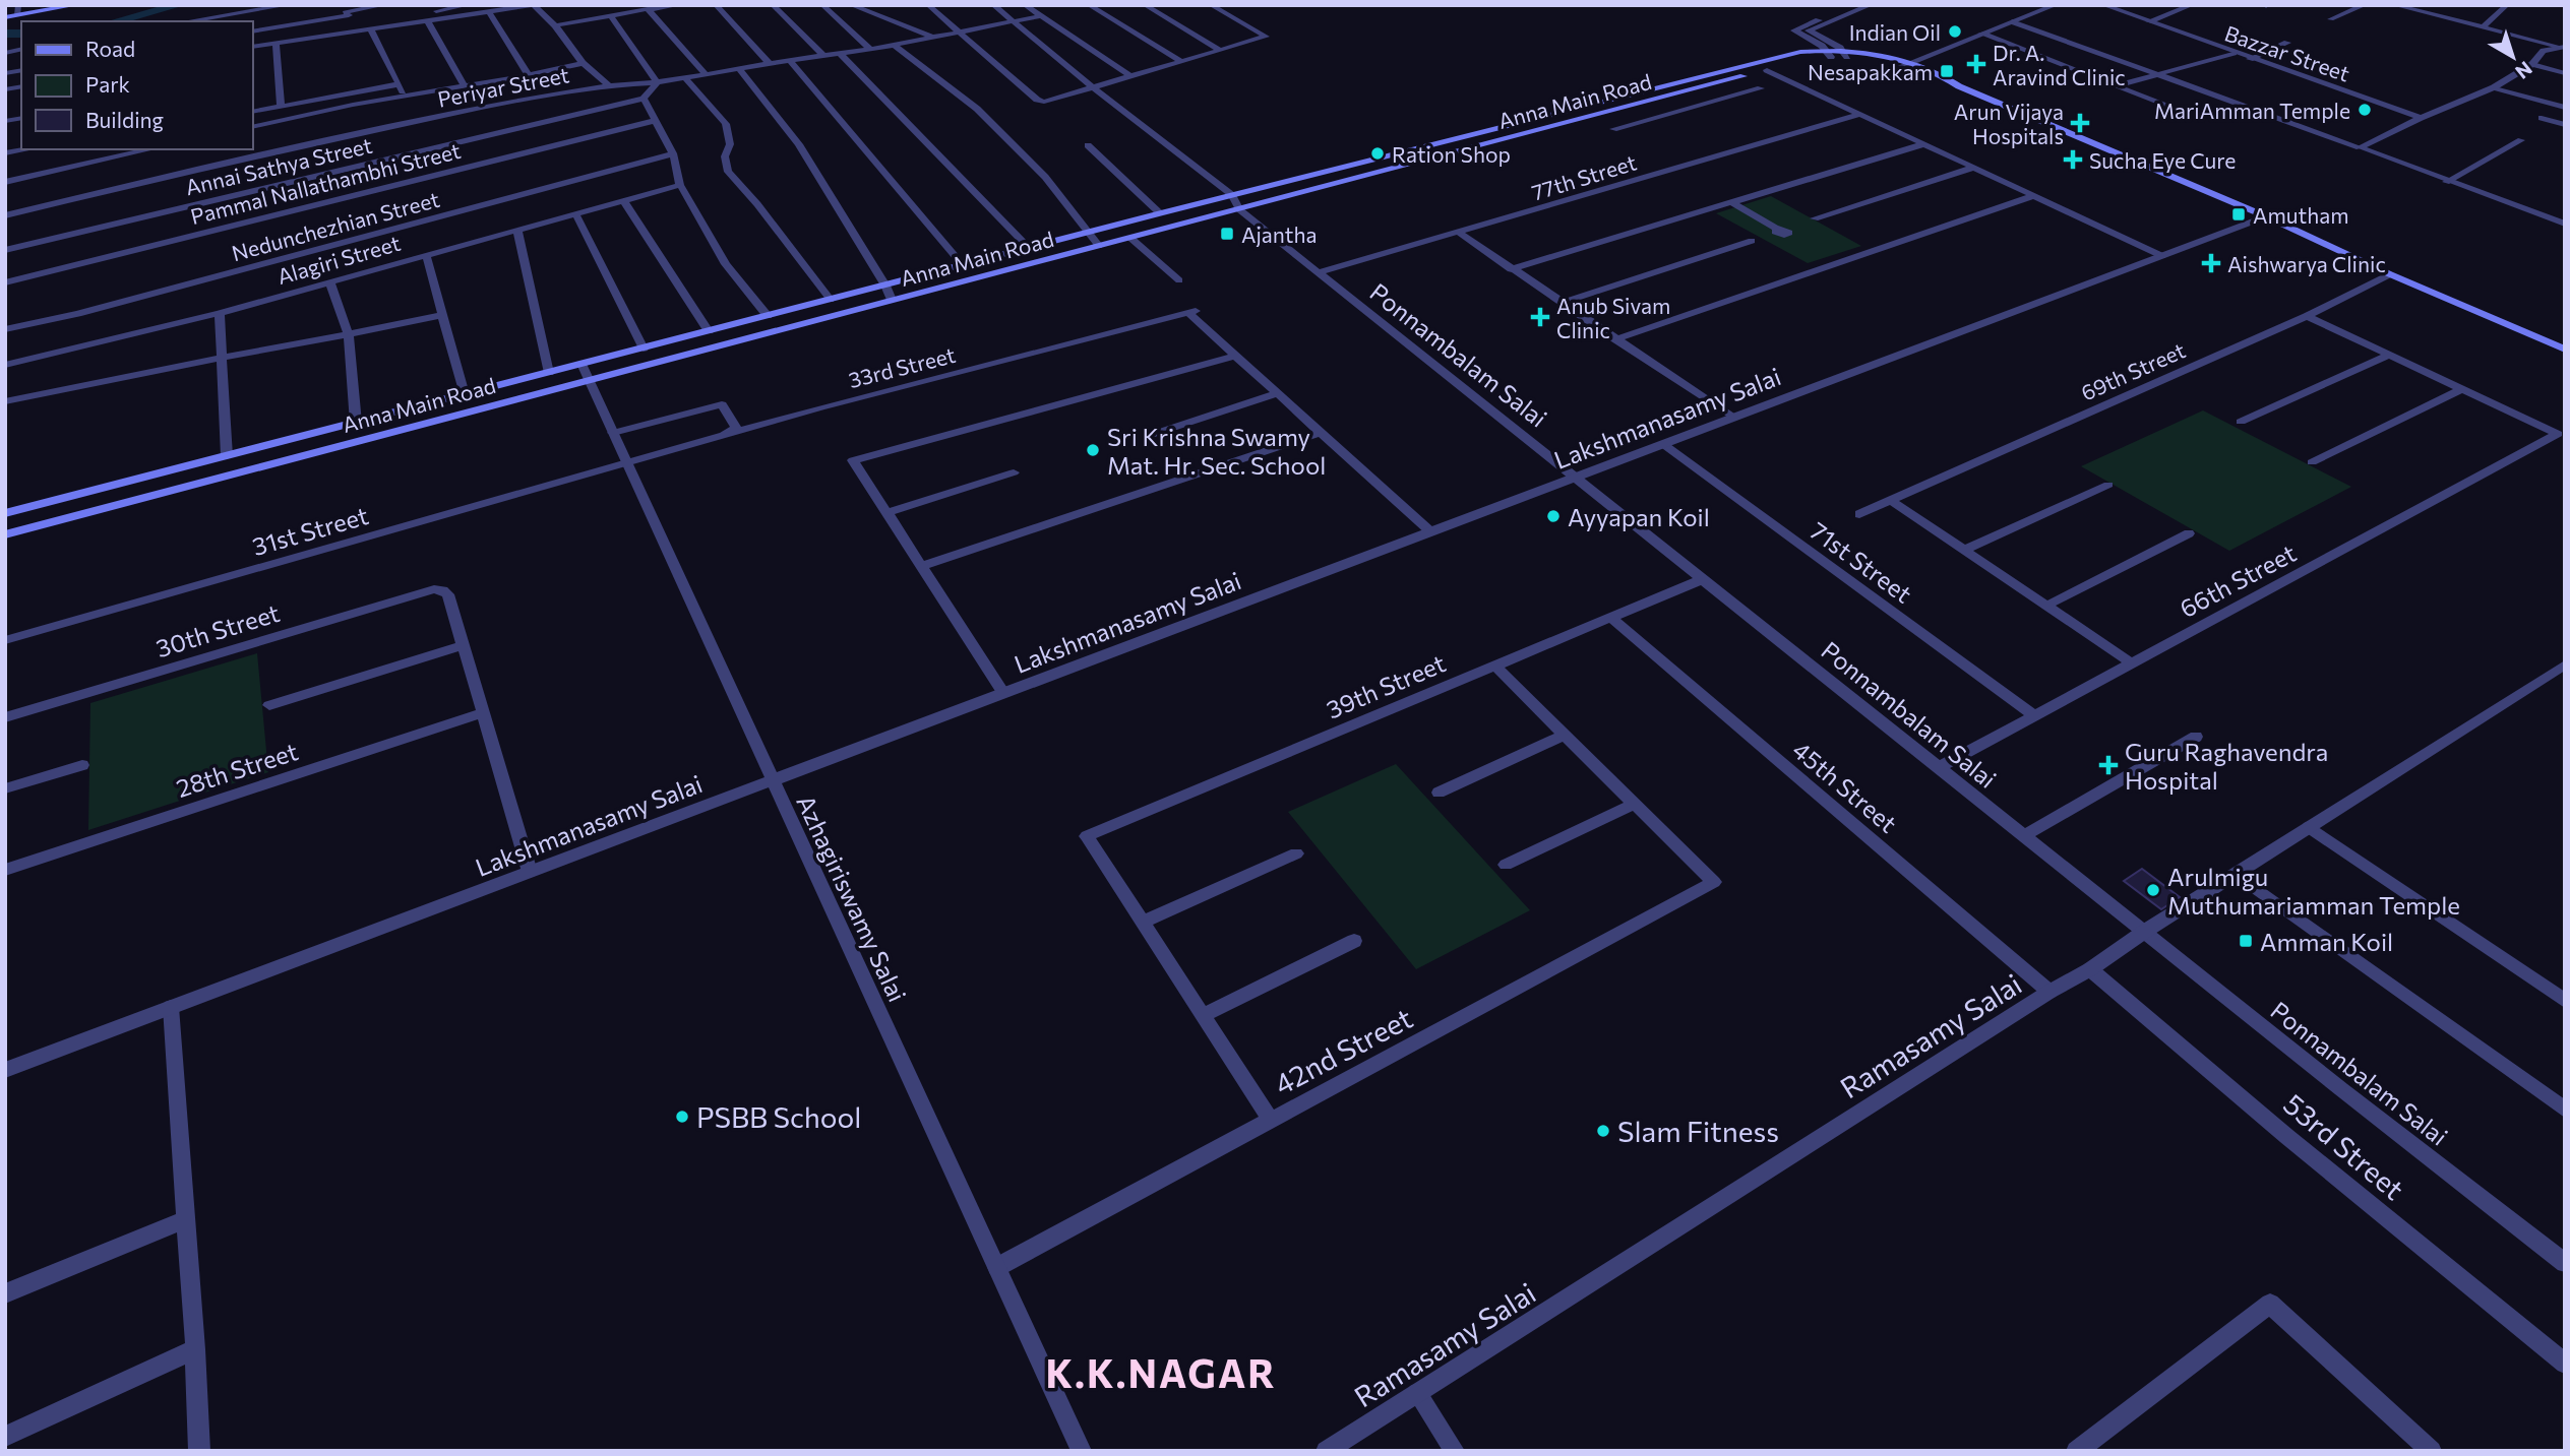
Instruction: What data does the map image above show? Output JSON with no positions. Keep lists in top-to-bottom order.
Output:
{
  "streets": {
    "main road": ["Anna Main Road"],
    "street": [
      "Bazzar Street",
      "Periyar Street",
      "Annai Sathya Street",
      "77th Street",
      "Pammal Nallathambhi Street",
      "Nedunchezhian Street",
      "Alagiri Street",
      "Ponnambalam Salai",
      "33rd Street",
      "69th Street",
      "Lakshmanasamy Salai",
      "31st Street",
      "71st Street",
      "66th Street",
      "30th Street",
      "39th Street",
      "28th Street",
      "45th Street",
      "Azhagiriswamy Salai",
      "Ramasamy Salai",
      "42nd Street",
      "53rd Street"
    ]
  },
  "crossings": [
    ["Periyar Street", "Ponnambalam Salai"],
    ["Anna Main Road", "Ponnambalam Salai"],
    ["Anna Main Road", "69th Street"],
    ["Anna Main Road", "Lakshmanasamy Salai"],
    ["Anna Main Road", "Azhagiriswamy Salai"],
    ["77th Street", "Ponnambalam Salai"],
    ["Ponnambalam Salai", "Lakshmanasamy Salai"],
    ["Ponnambalam Salai", "66th Street"],
    ["Ponnambalam Salai", "39th Street"],
    ["Ponnambalam Salai", "Ramasamy Salai"],
    ["33rd Street", "31st Street"],
    ["33rd Street", "Azhagiriswamy Salai"],
    ["Lakshmanasamy Salai", "71st Street"],
    ["Lakshmanasamy Salai", "Azhagiriswamy Salai"],
    ["31st Street", "Azhagiriswamy Salai"],
    ["71st Street", "66th Street"],
    ["39th Street", "45th Street"],
    ["45th Street", "Ramasamy Salai"],
    ["Azhagiriswamy Salai", "42nd Street"],
    ["Ramasamy Salai", "53rd Street"]
  ],
  "districts": ["K.K.NAGAR"],
  "places": {
    "other": [
      "Indian Oil",
      "MariAmman Temple",
      "Ration Shop",
      "Sri Krishna Swamy Mat. Hr. Sec. School",
      "Ayyapan Koil",
      "Arulmigu Muthumariamman Temple",
      "PSBB School",
      "Slam Fitness"
    ],
    "health": [
      "Dr. A. Aravind Clinic",
      "Arun Vijaya Hospitals",
      "Sucha Eye Cure",
      "Aishwarya Clinic",
      "Anub Sivam Clinic",
      "Guru Raghavendra Hospital"
    ],
    "transit": [
      "Nesapakkam",
      "Amutham",
      "Ajantha",
      "Amman Koil"
    ]
  },
  "legend": ["Road", "Park", "Building"],
  "north": "bottom right"
}
